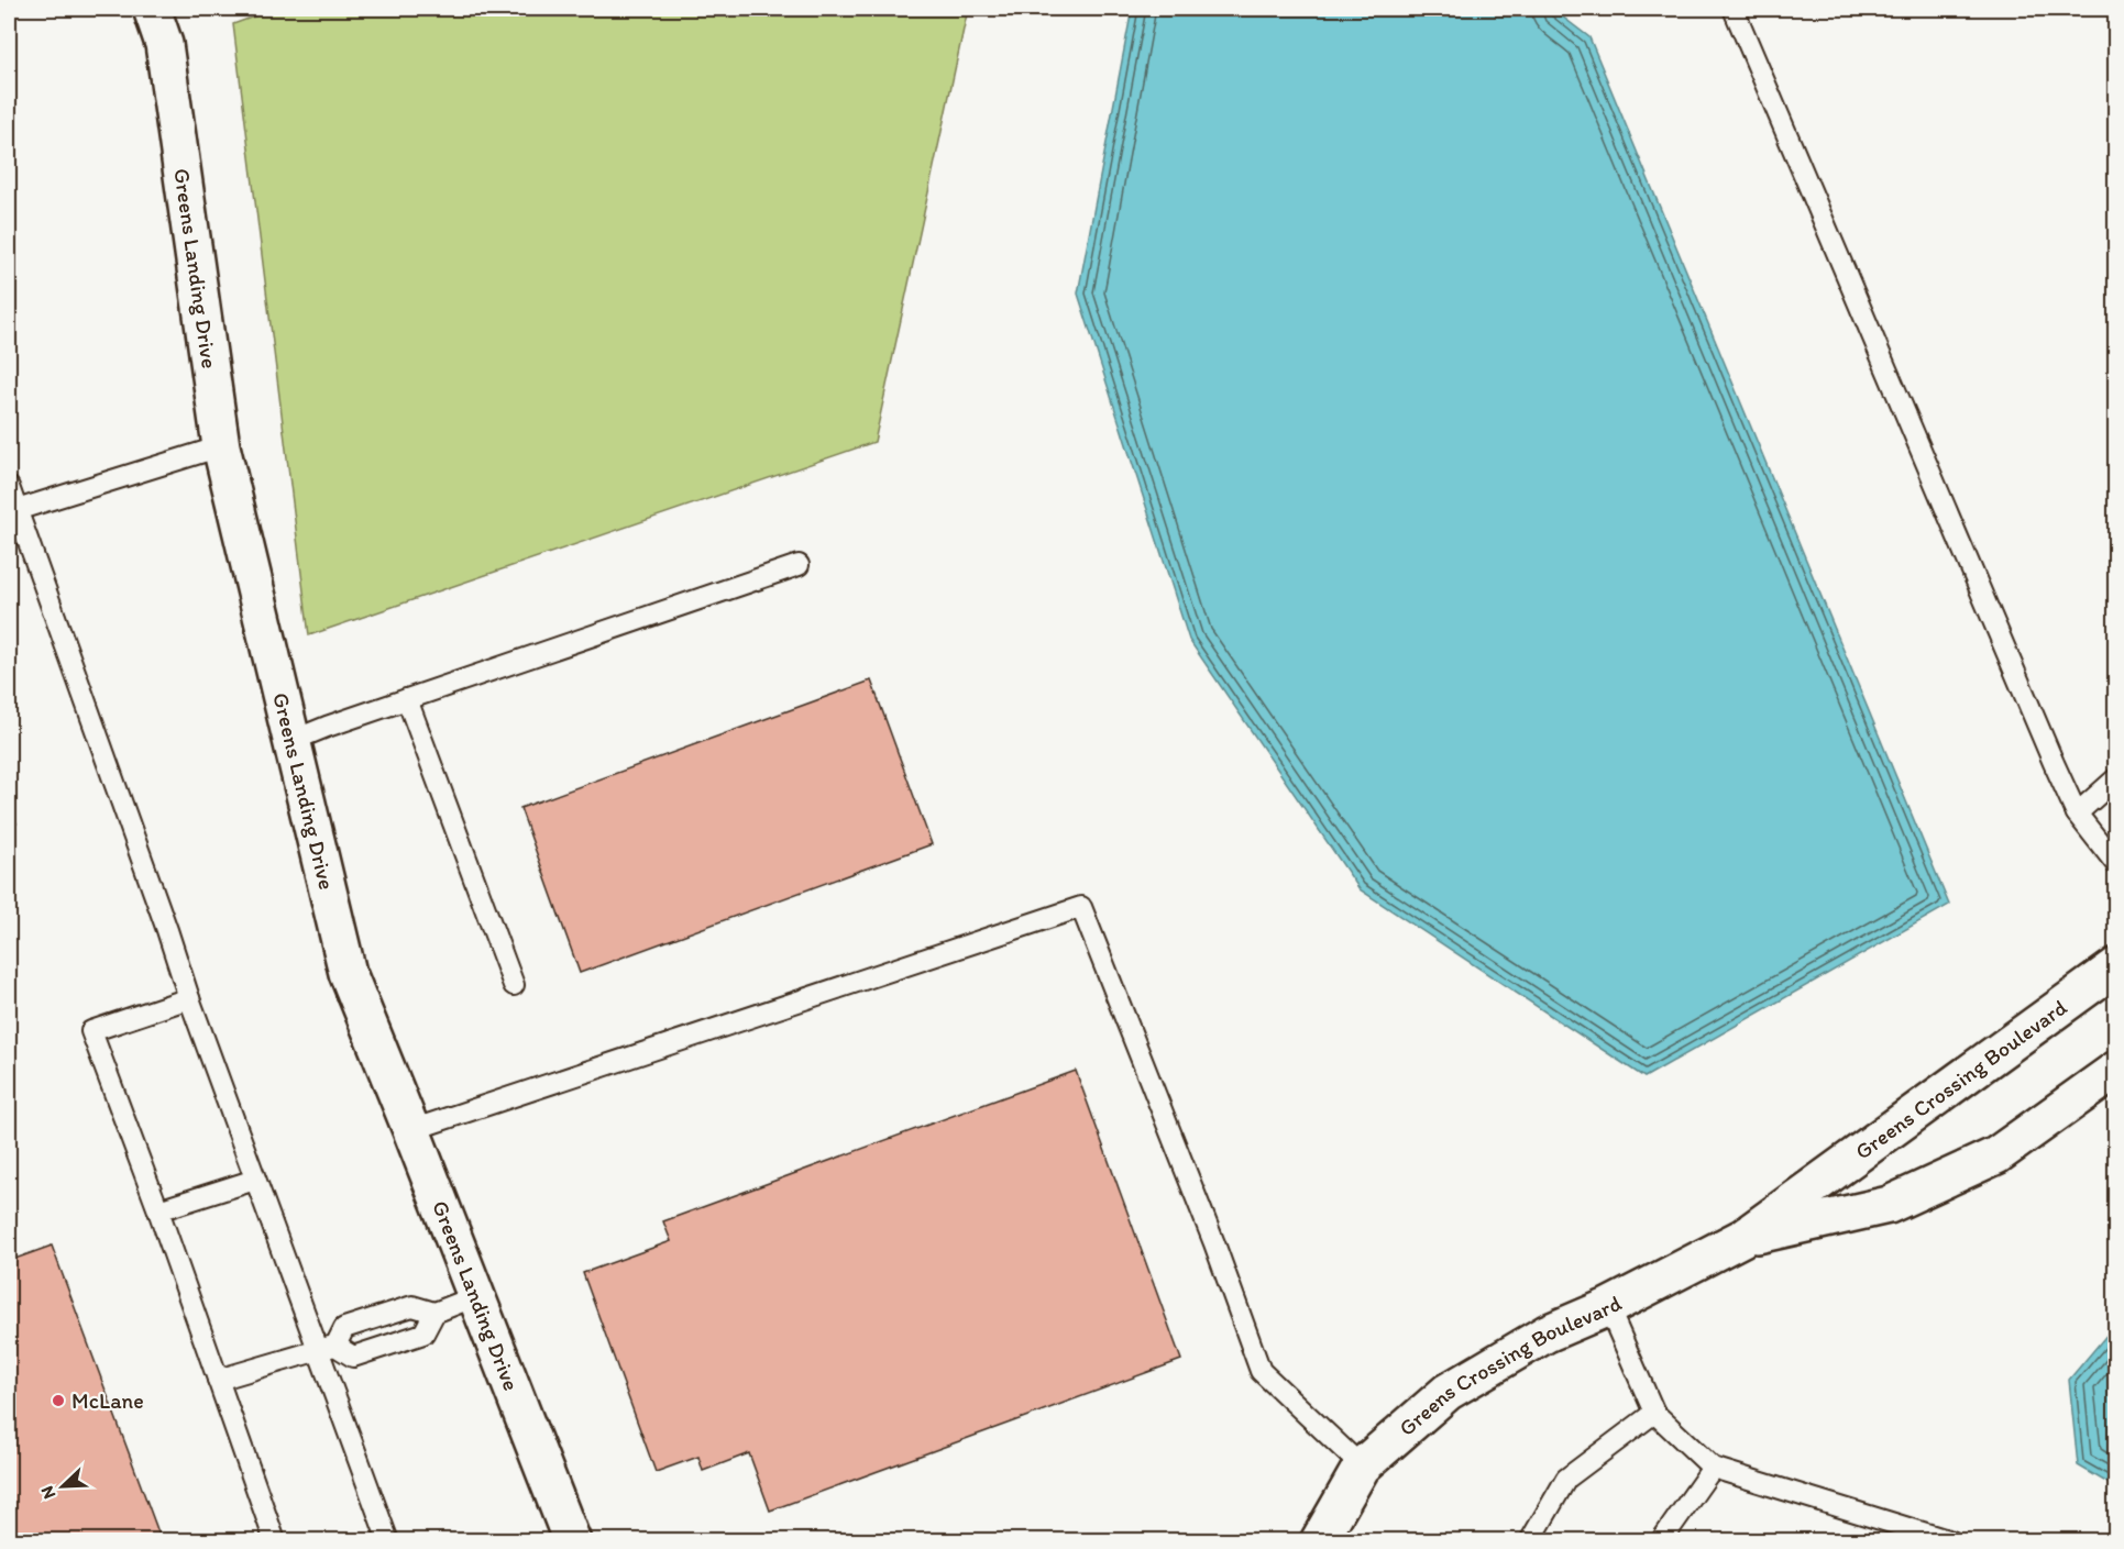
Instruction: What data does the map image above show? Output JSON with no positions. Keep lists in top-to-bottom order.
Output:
{
  "streets": {
    "street": ["Greens Landing Drive", "Greens Crossing Boulevard"]
  },
  "places": ["McLane"],
  "north": "bottom left"
}
